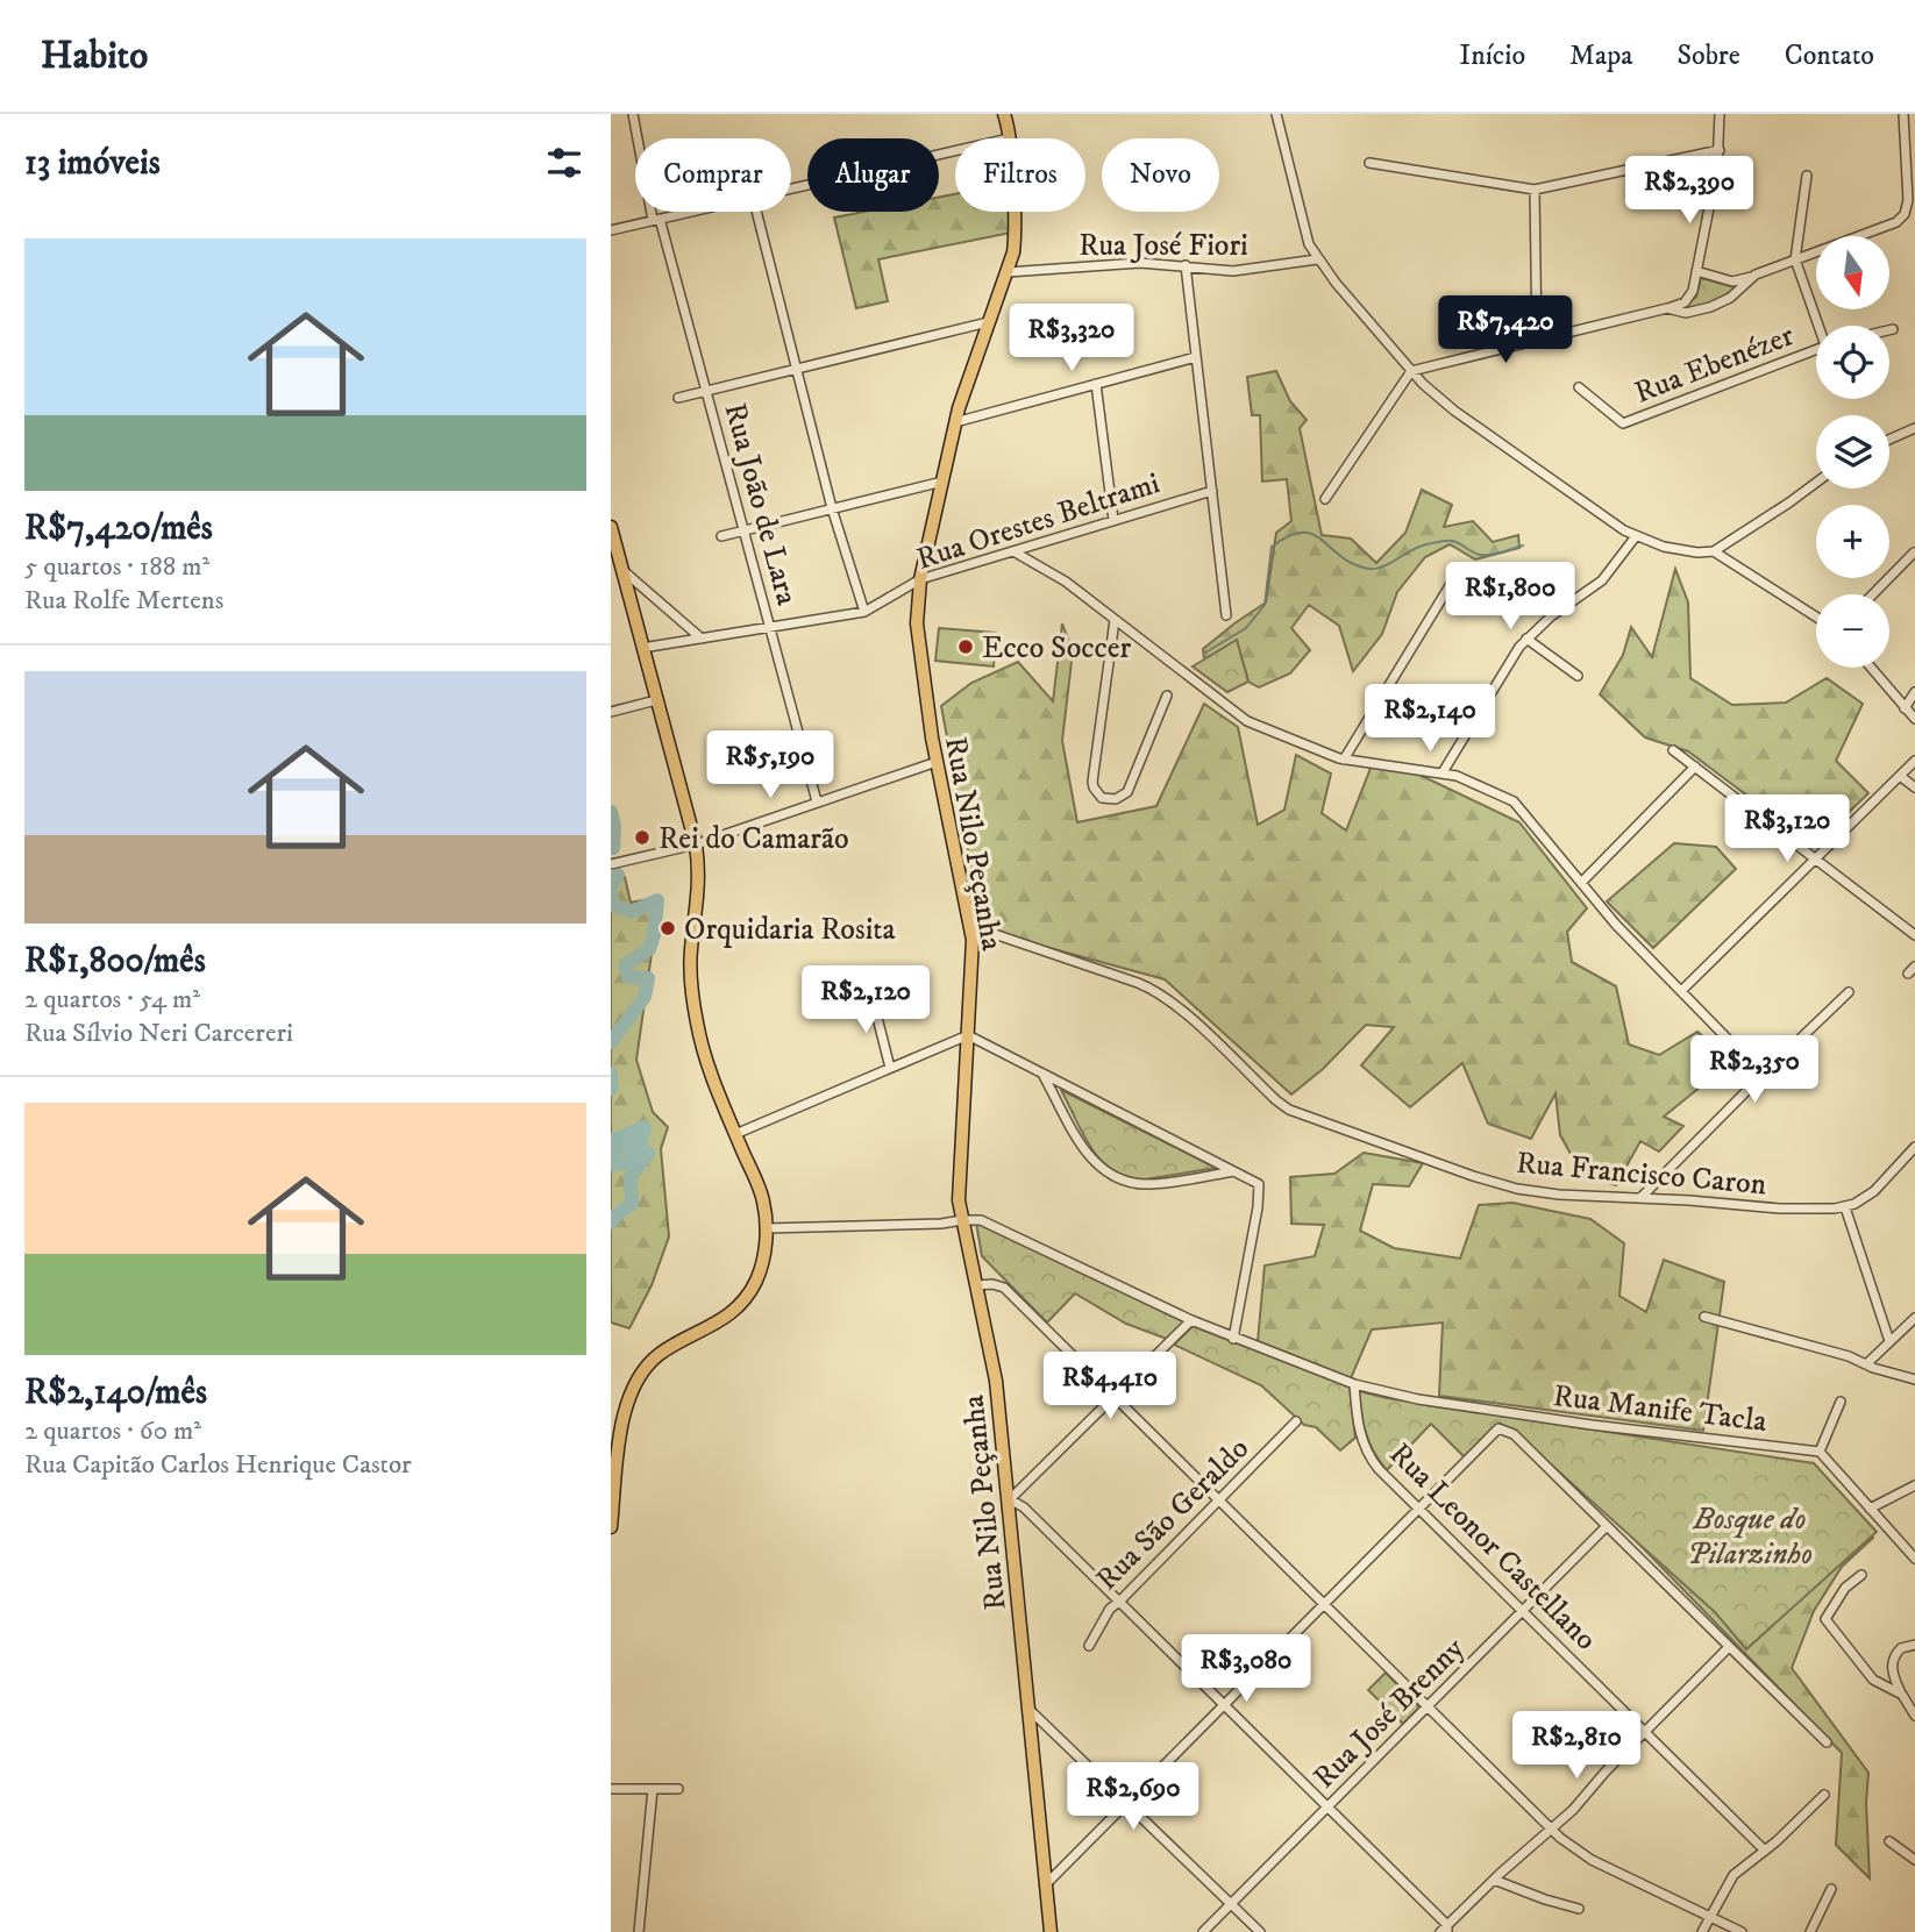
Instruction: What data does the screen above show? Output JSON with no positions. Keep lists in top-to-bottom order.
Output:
{
  "streets": {
    "main road": ["Rua Nilo Peçanha"],
    "street": [
      "Rua José Fiori",
      "Rua Ebenézer",
      "Rua João de Lara",
      "Rua Orestes Beltrami",
      "Rua Francisco Caron",
      "Rua Manife Tacla",
      "Rua São Geraldo",
      "Rua Leonor Castellano",
      "Rua José Brenny"
    ]
  },
  "crossings": [
    ["Rua José Fiori", "Rua Nilo Peçanha"],
    ["Rua João de Lara", "Rua Orestes Beltrami"],
    ["Rua Orestes Beltrami", "Rua Nilo Peçanha"],
    ["Rua Nilo Peçanha", "Rua Francisco Caron"],
    ["Rua Manife Tacla", "Rua Leonor Castellano"],
    ["Rua Leonor Castellano", "Rua José Brenny"]
  ],
  "parks": ["Bosque do Pilarzinho"],
  "places": ["Ecco Soccer", "Rei do Camarão", "Orquidaria Rosita"],
  "north": "bottom",
  "page": {
    "header": "Habito",
    "nav": [
      "Início",
      "Mapa",
      "Sobre",
      "Contato"
    ],
    "heading": "13 imóveis",
    "chip": [
      "Comprar",
      "Alugar",
      "Filtros",
      "Novo"
    ],
    "price": [
      "R$2,390",
      "R$7,420",
      "R$3,320",
      "R$1,800",
      "R$2,140",
      "R$5,190",
      "R$3,120",
      "R$2,120",
      "R$2,350",
      "R$4,410",
      "R$3,080",
      "R$2,810",
      "R$2,690"
    ],
    "list": [
      {
        "name": "R$7,420/mês",
        "note": "5 quartos · 188 m² · Rua Rolfe Mertens"
      },
      {
        "name": "R$1,800/mês",
        "note": "2 quartos · 54 m² · Rua Sílvio Neri Carcereri"
      },
      {
        "name": "R$2,140/mês",
        "note": "2 quartos · 60 m² · Rua Capitão Carlos Henrique Castor"
      }
    ],
    "map_buttons": ["+", "−"]
  }
}
